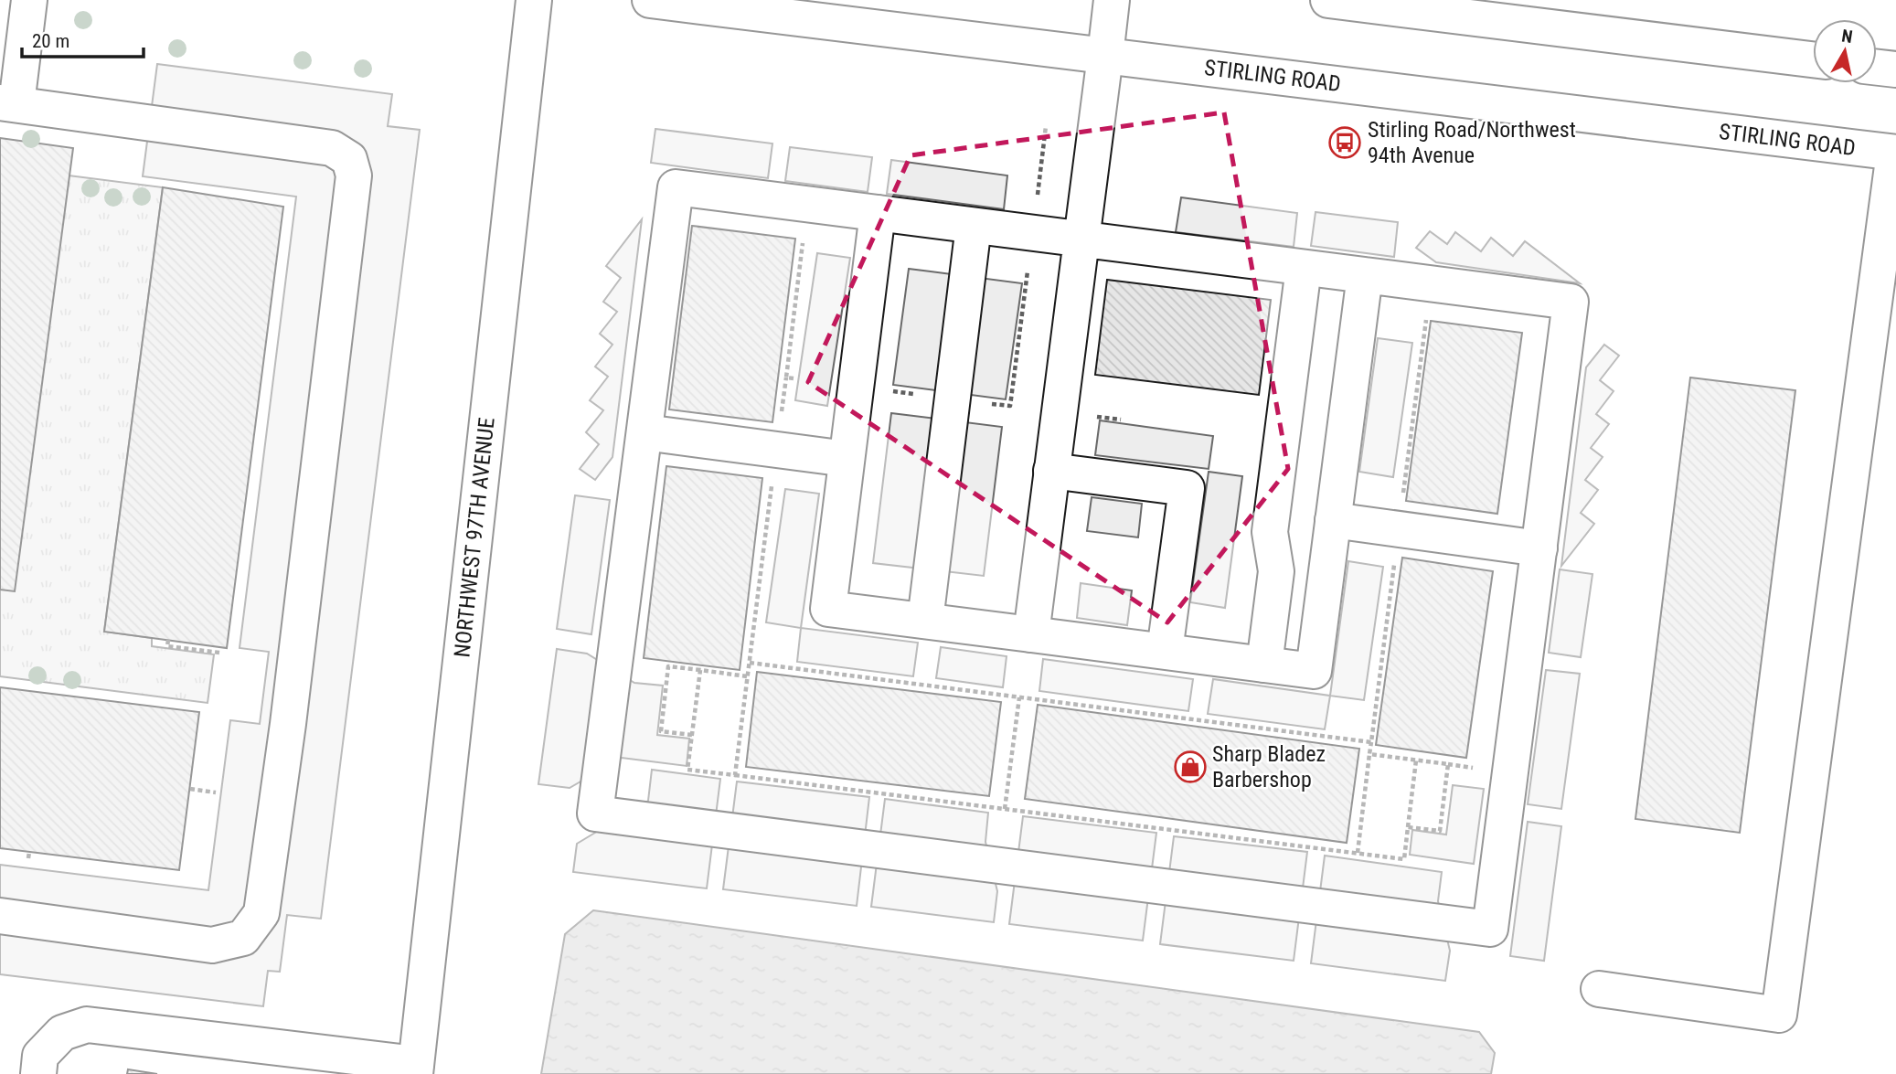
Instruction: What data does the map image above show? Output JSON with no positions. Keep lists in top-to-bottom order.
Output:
{
  "streets": {
    "main road": ["STIRLING ROAD", "NORTHWEST 97TH AVENUE"]
  },
  "places": {
    "bus stop": ["Stirling Road/Northwest 94th Avenue"],
    "shop": ["Sharp Bladez Barbershop"]
  },
  "scale_bar": "20 m",
  "north": "top"
}
